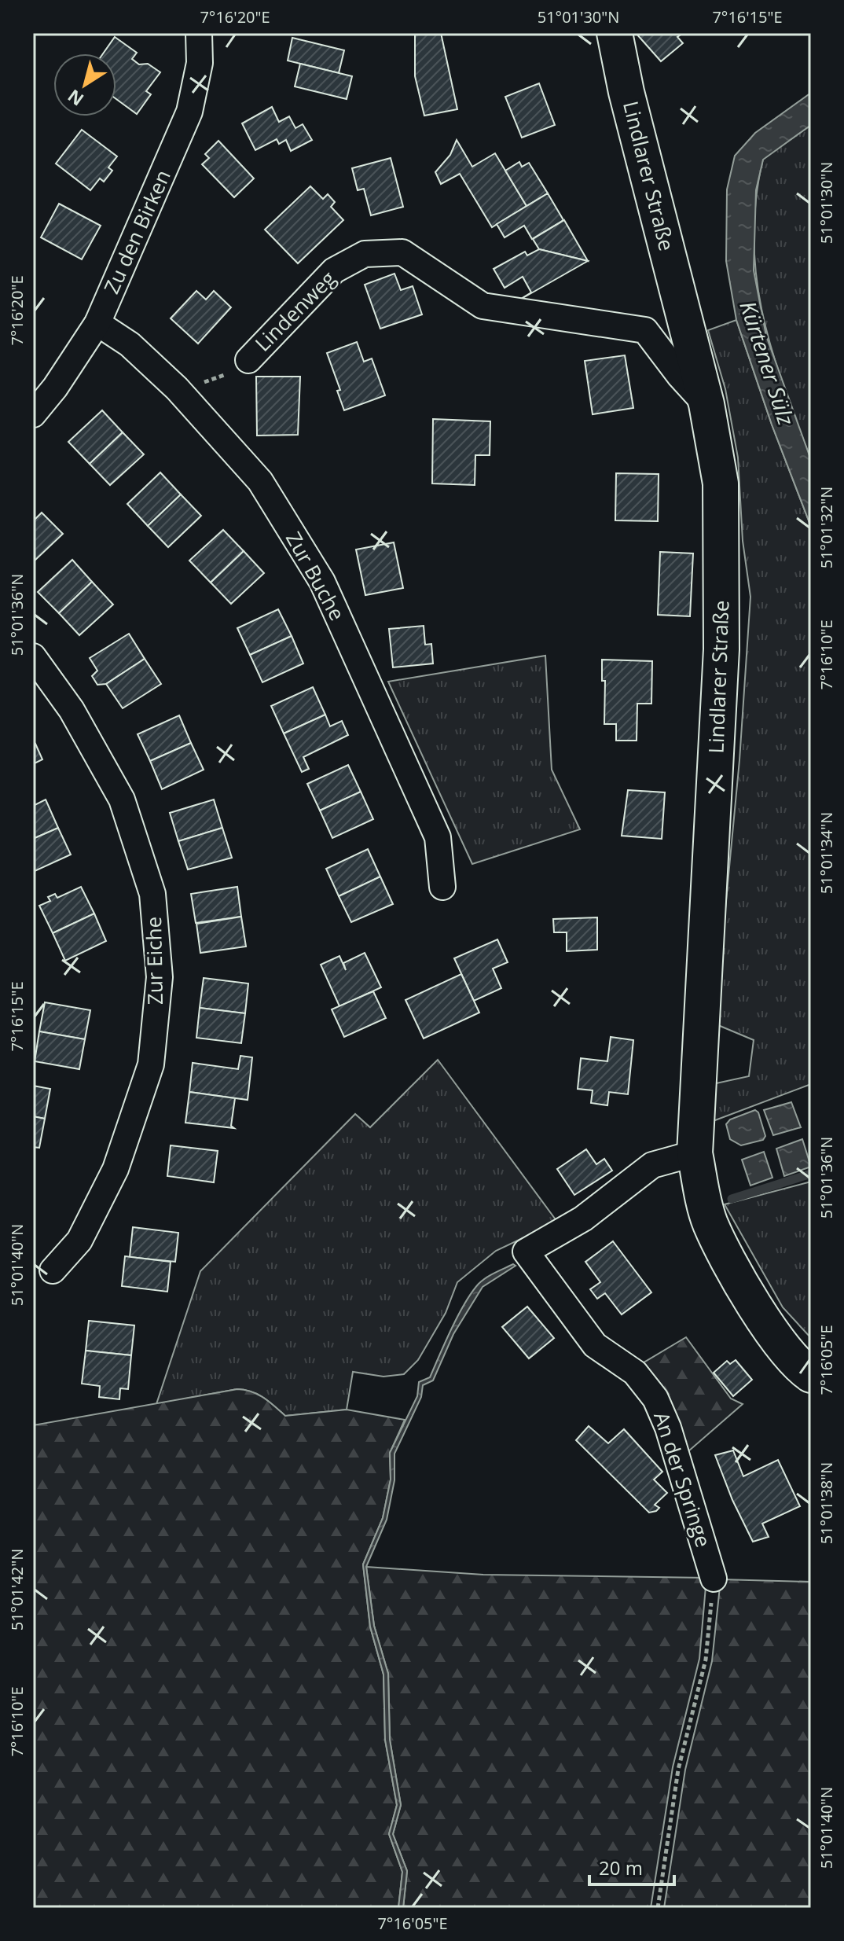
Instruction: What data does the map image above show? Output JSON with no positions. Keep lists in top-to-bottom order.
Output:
{
  "streets": {
    "main road": ["Lindlarer Straße"],
    "street": [
      "Zu den Birken",
      "Lindenweg",
      "Zur Buche",
      "Zur Eiche",
      "An der Springe"
    ]
  },
  "crossings": [
    ["Lindlarer Straße", "Lindenweg"],
    ["Lindlarer Straße", "An der Springe"],
    ["Zu den Birken", "Zur Buche"],
    ["Lindenweg", "Zur Buche"]
  ],
  "water": ["Kürtener Sülz"],
  "scale_bar": "20 m",
  "north": "bottom left",
  "coordinates": [
    "7°16'20\"E",
    "51°01'30\"N",
    "7°16'15\"E",
    "51°01'32\"N",
    "51°01'36\"N",
    "7°16'10\"E",
    "51°01'34\"N",
    "51°01'40\"N",
    "7°16'05\"E",
    "51°01'38\"N",
    "51°01'42\"N"
  ]
}
